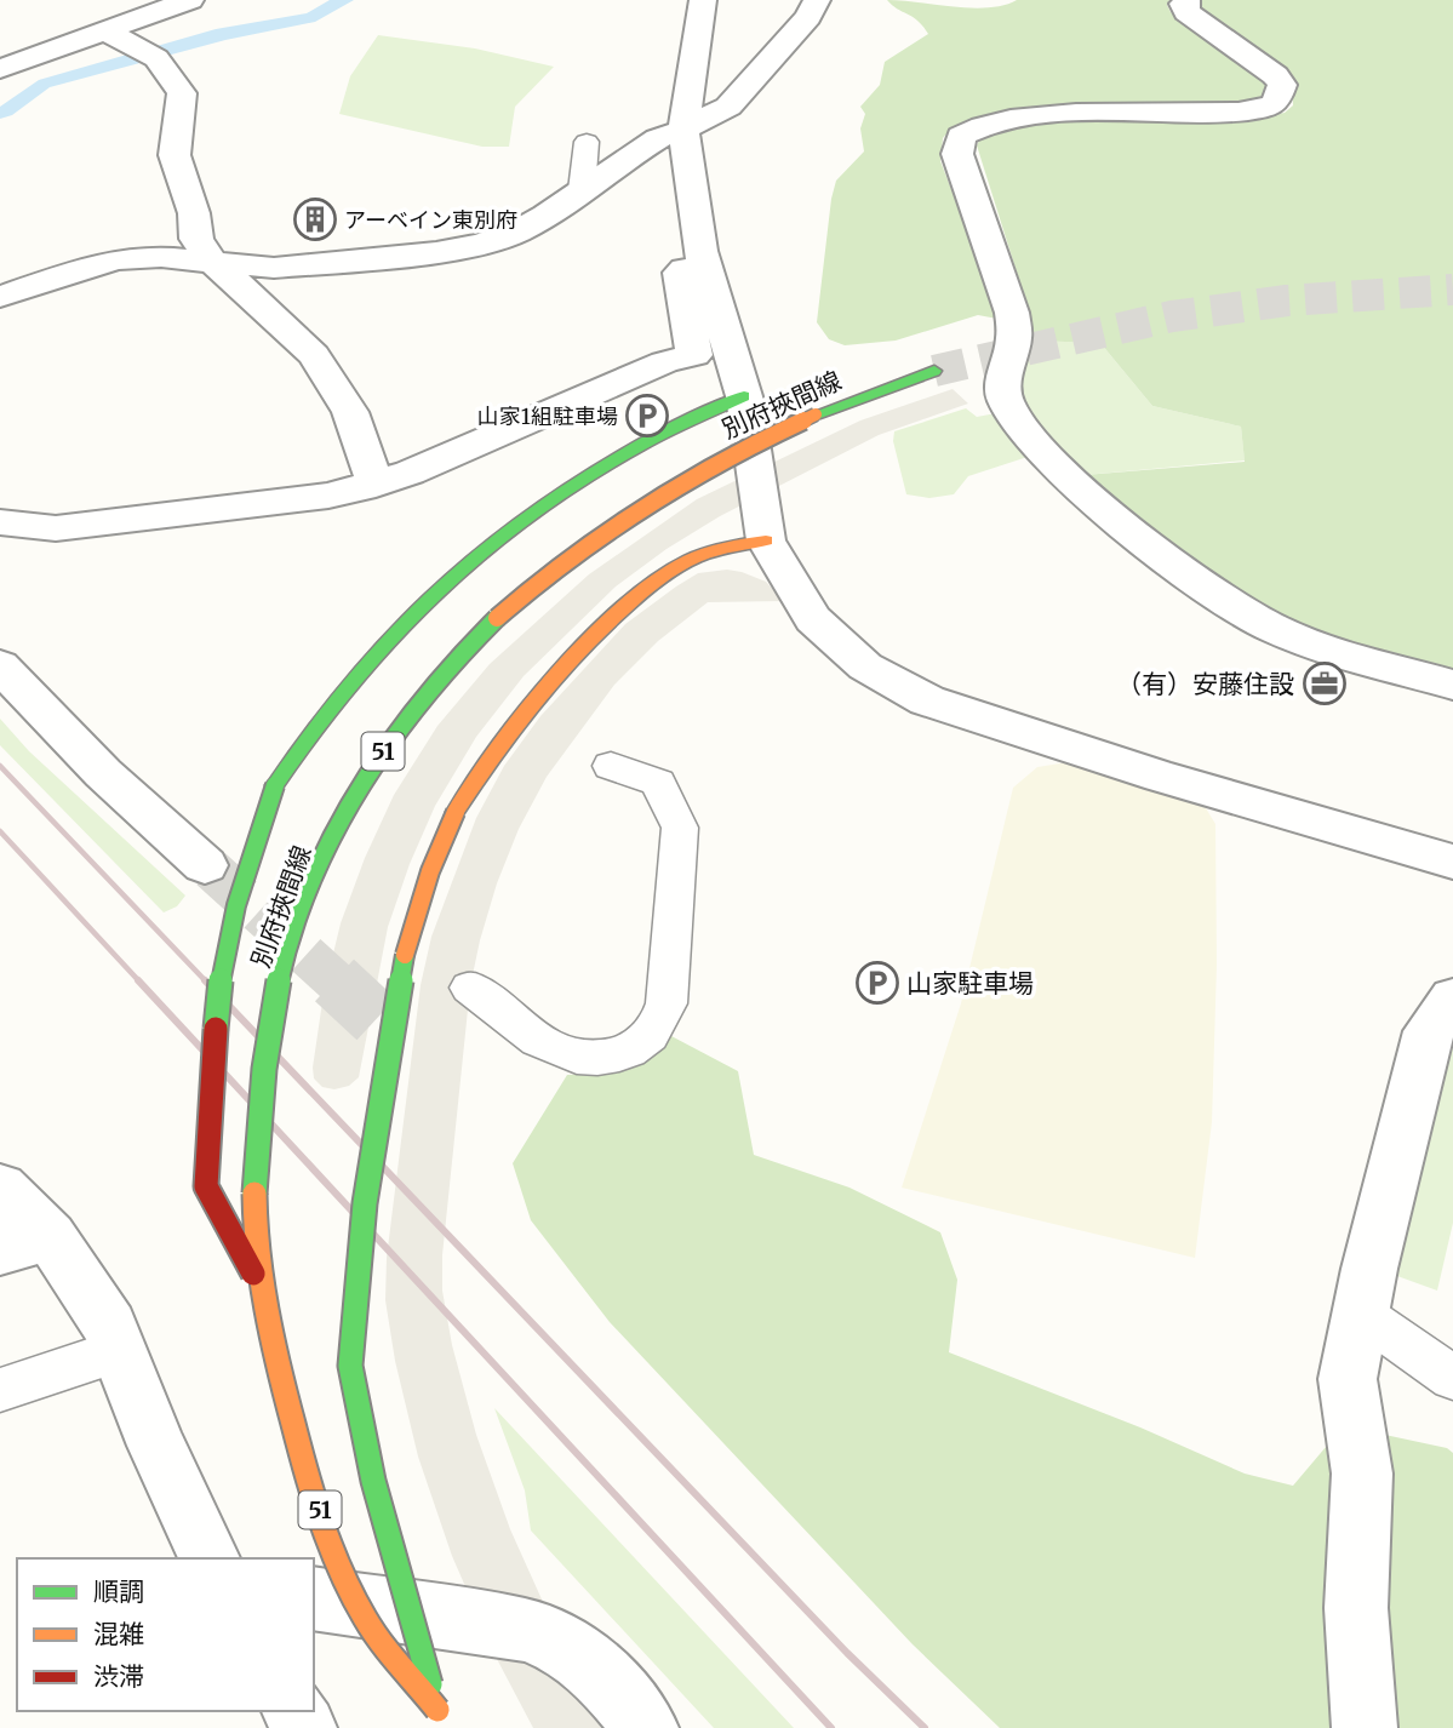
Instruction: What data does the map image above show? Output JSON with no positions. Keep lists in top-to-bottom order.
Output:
{
  "streets": {
    "main road": ["別府挾間線", "51"]
  },
  "places": {
    "building": ["アーベイン東別府"],
    "parking": ["山家1組駐車場", "山家駐車場"],
    "office": ["（有）安藤住設"]
  },
  "legend": ["順調", "混雑", "渋滞"]
}
